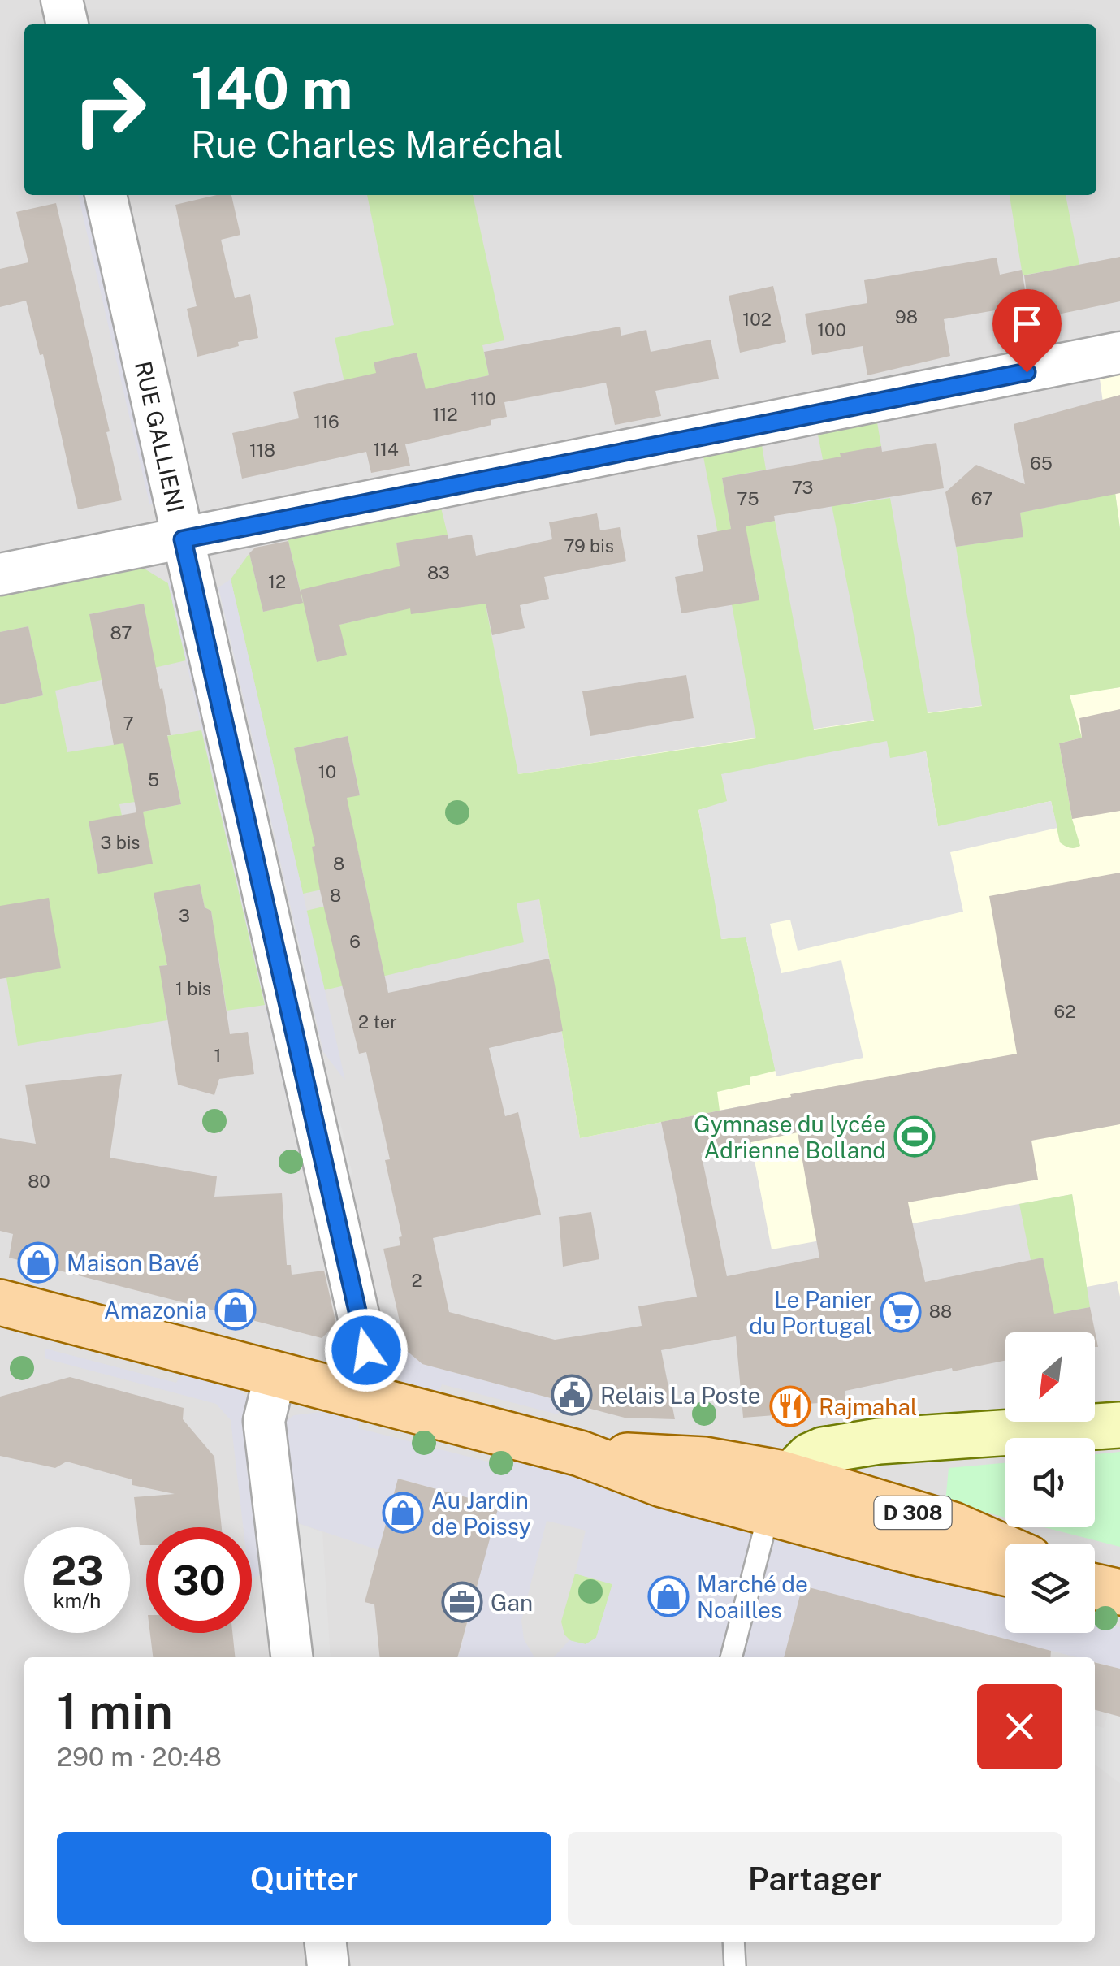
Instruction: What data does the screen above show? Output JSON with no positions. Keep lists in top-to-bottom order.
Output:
{
  "streets": {
    "main road": ["D 308"],
    "street": ["RUE GALLIENI"]
  },
  "crossings": [
    ["RUE GALLIENI", "D 308"]
  ],
  "places": {
    "sports": ["Gymnase du lycée Adrienne Bolland"],
    "shop": [
      "Maison Bavé",
      "Amazonia",
      "Au Jardin de Poissy",
      "Marché de Noailles"
    ],
    "supermarket": ["Le Panier du Portugal"],
    "public building": ["Relais La Poste"],
    "restaurant": ["Rajmahal"],
    "office": ["Gan"]
  },
  "house_numbers": [
    "98",
    "102",
    "100",
    "110",
    "112",
    "116",
    "114",
    "118",
    "65",
    "73",
    "75",
    "67",
    "79 bis",
    "83",
    "12",
    "87",
    "7",
    "10",
    "5",
    "3 bis",
    "8",
    "8",
    "3",
    "6",
    "1 bis",
    "62",
    "2 ter",
    "1",
    "80",
    "2",
    "88"
  ],
  "north": "bottom left",
  "page": {
    "turn": ["140 m", "Rue Charles Maréchal"],
    "speed": "23 km/h",
    "limit": "30",
    "heading": ["1 min", "290 m · 20:48"],
    "buttons": ["Quitter", "Partager"]
  }
}
